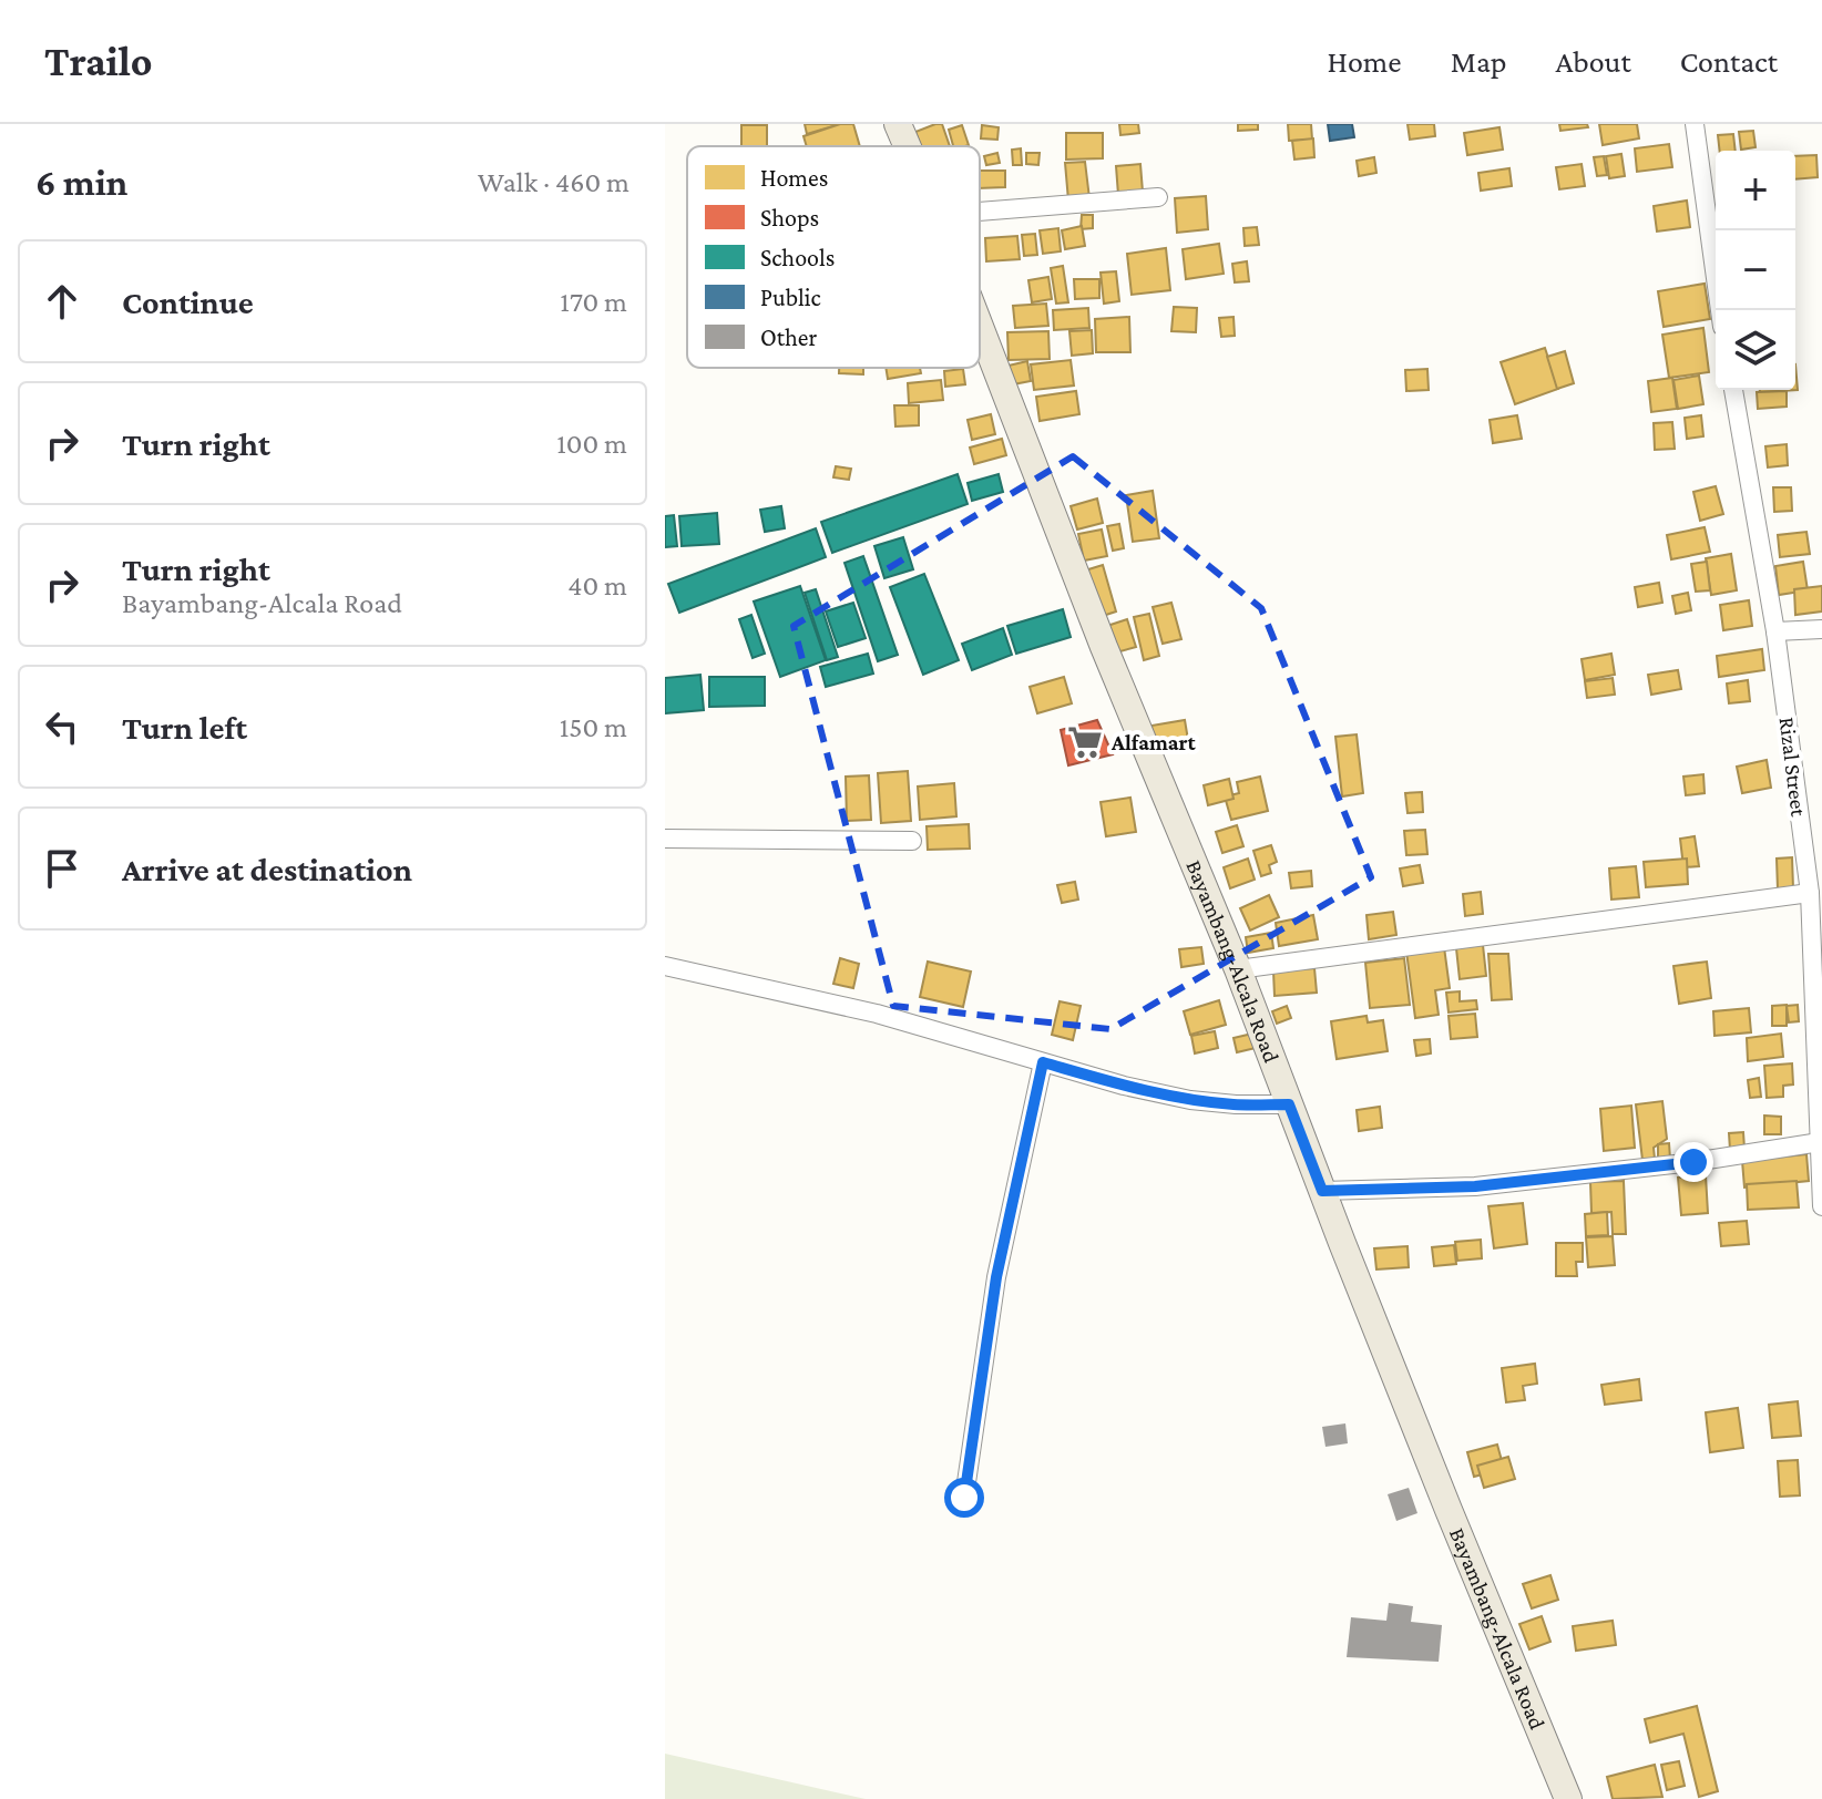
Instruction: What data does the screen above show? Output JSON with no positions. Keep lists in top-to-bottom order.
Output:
{
  "streets": {
    "main road": ["Bayambang-Alcala Road"],
    "street": ["Rizal Street"]
  },
  "places": {
    "supermarket": ["Alfamart"]
  },
  "legend": [
    "Homes",
    "Shops",
    "Schools",
    "Public",
    "Other"
  ],
  "page": {
    "header": "Trailo",
    "nav": [
      "Home",
      "Map",
      "About",
      "Contact"
    ],
    "heading": ["6 min", "Walk · 460 m"],
    "map_buttons": ["+", "−"],
    "list": [
      ["Continue", "170 m"],
      ["Turn right", "100 m"],
      ["Turn right", "Bayambang-Alcala Road", "40 m"],
      ["Turn left", "150 m"],
      "Arrive at destination"
    ]
  }
}
